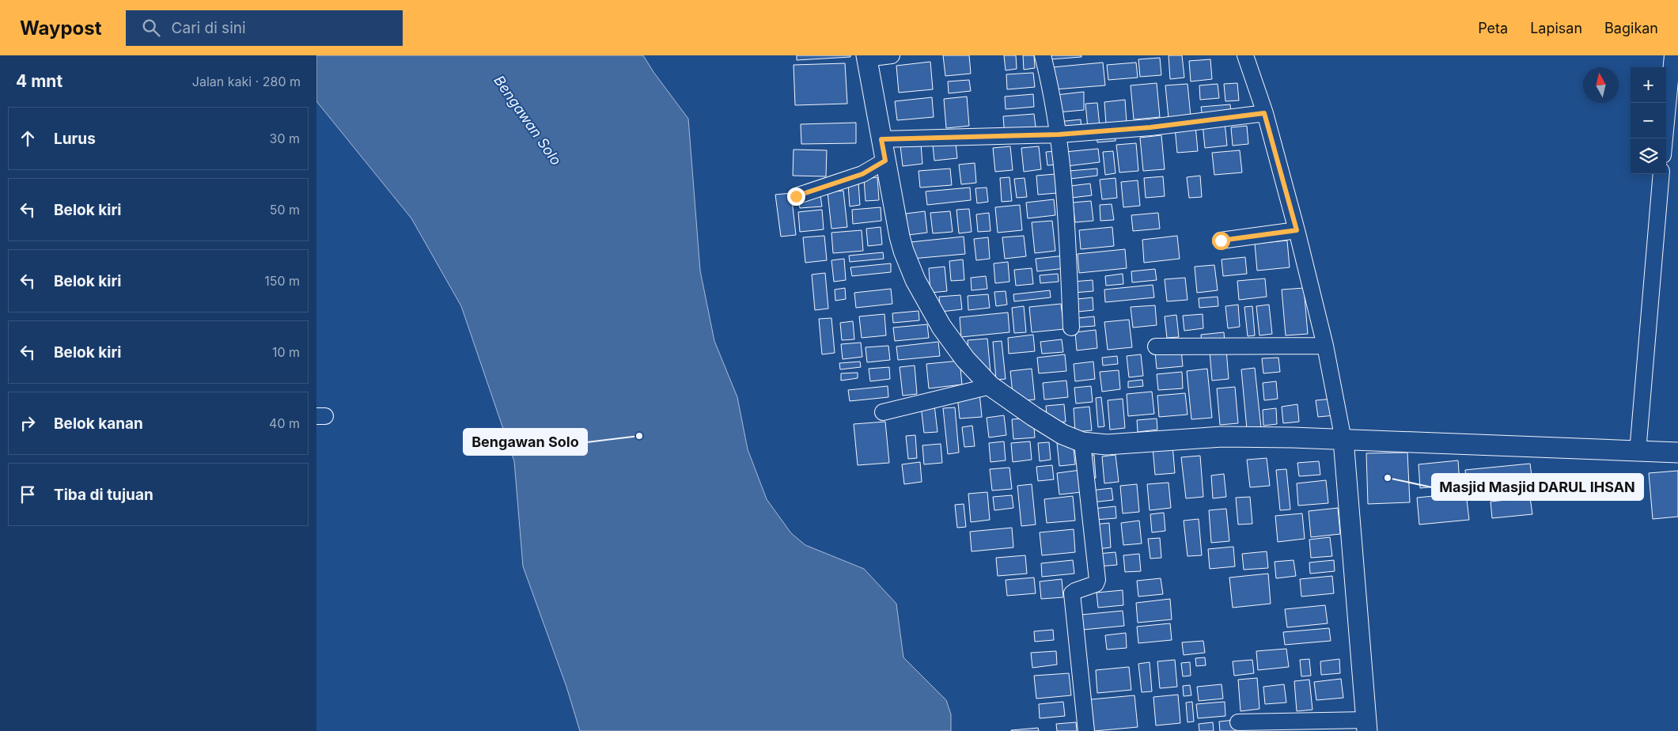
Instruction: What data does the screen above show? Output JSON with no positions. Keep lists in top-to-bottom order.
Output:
{
  "water": ["Bengawan Solo"],
  "places": ["Bengawan Solo", "Masjid Masjid DARUL IHSAN"],
  "north": "top",
  "page": {
    "header": "Waypost",
    "search": "Cari di sini",
    "nav": ["Peta", "Lapisan", "Bagikan"],
    "heading": ["4 mnt", "Jalan kaki · 280 m"],
    "map_buttons": ["+", "−"],
    "list": [
      ["Lurus", "30 m"],
      ["Belok kiri", "50 m"],
      ["Belok kiri", "150 m"],
      ["Belok kiri", "10 m"],
      ["Belok kanan", "40 m"],
      "Tiba di tujuan"
    ]
  }
}
